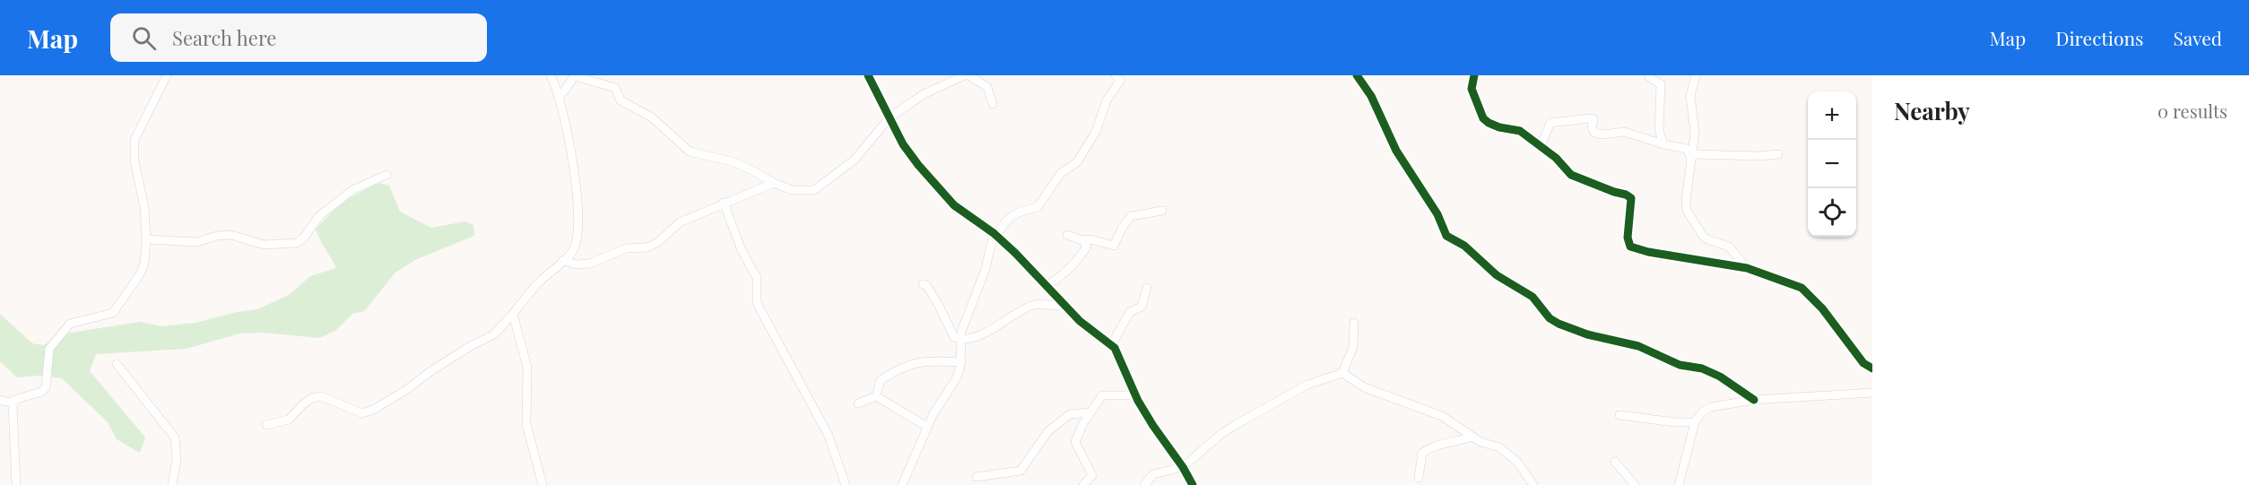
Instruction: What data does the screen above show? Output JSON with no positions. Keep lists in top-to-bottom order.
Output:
{
  "page": {
    "header": "Map",
    "search": "Search here",
    "nav": ["Map", "Directions", "Saved"],
    "heading": ["Nearby", "0 results"],
    "map_buttons": ["+", "−"]
  }
}
